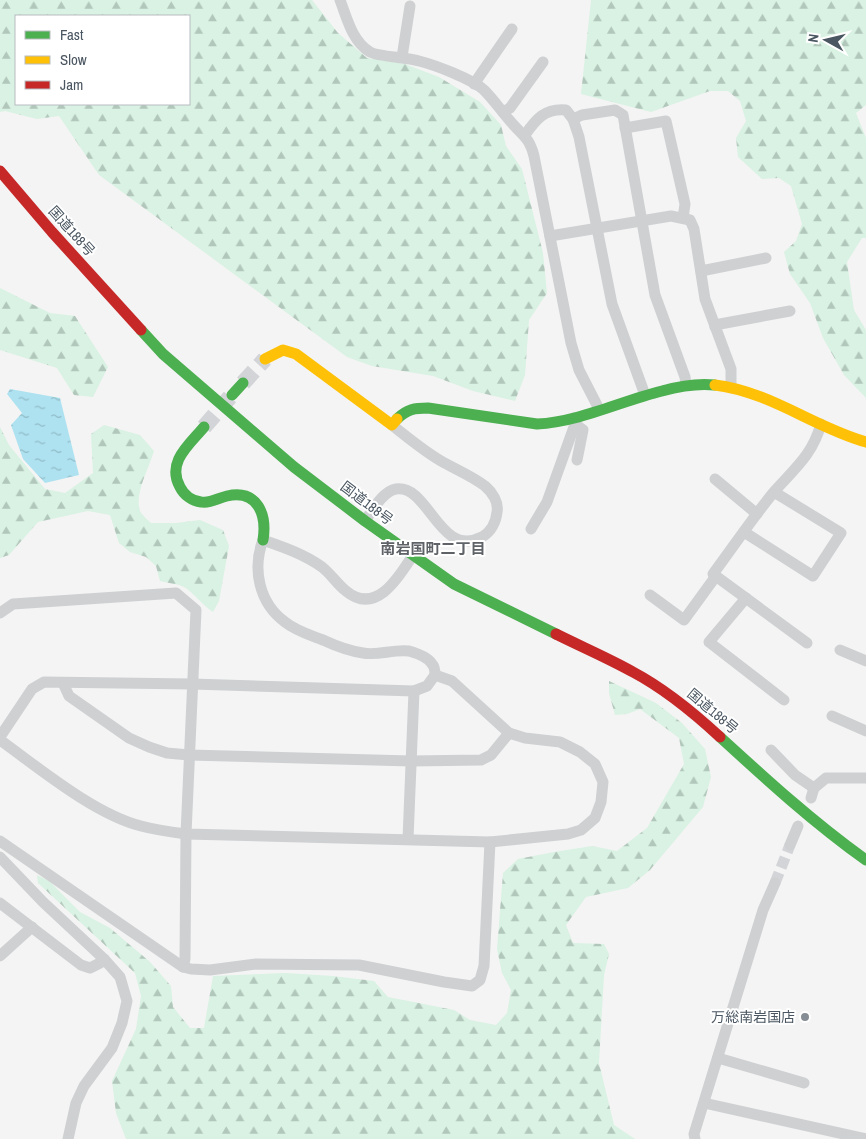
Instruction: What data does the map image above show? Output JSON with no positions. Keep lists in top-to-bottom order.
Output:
{
  "streets": {
    "main road": ["国道188号"]
  },
  "districts": ["南岩国町二丁目"],
  "places": ["万総南岩国店"],
  "legend": ["Fast", "Slow", "Jam"],
  "north": "left"
}
